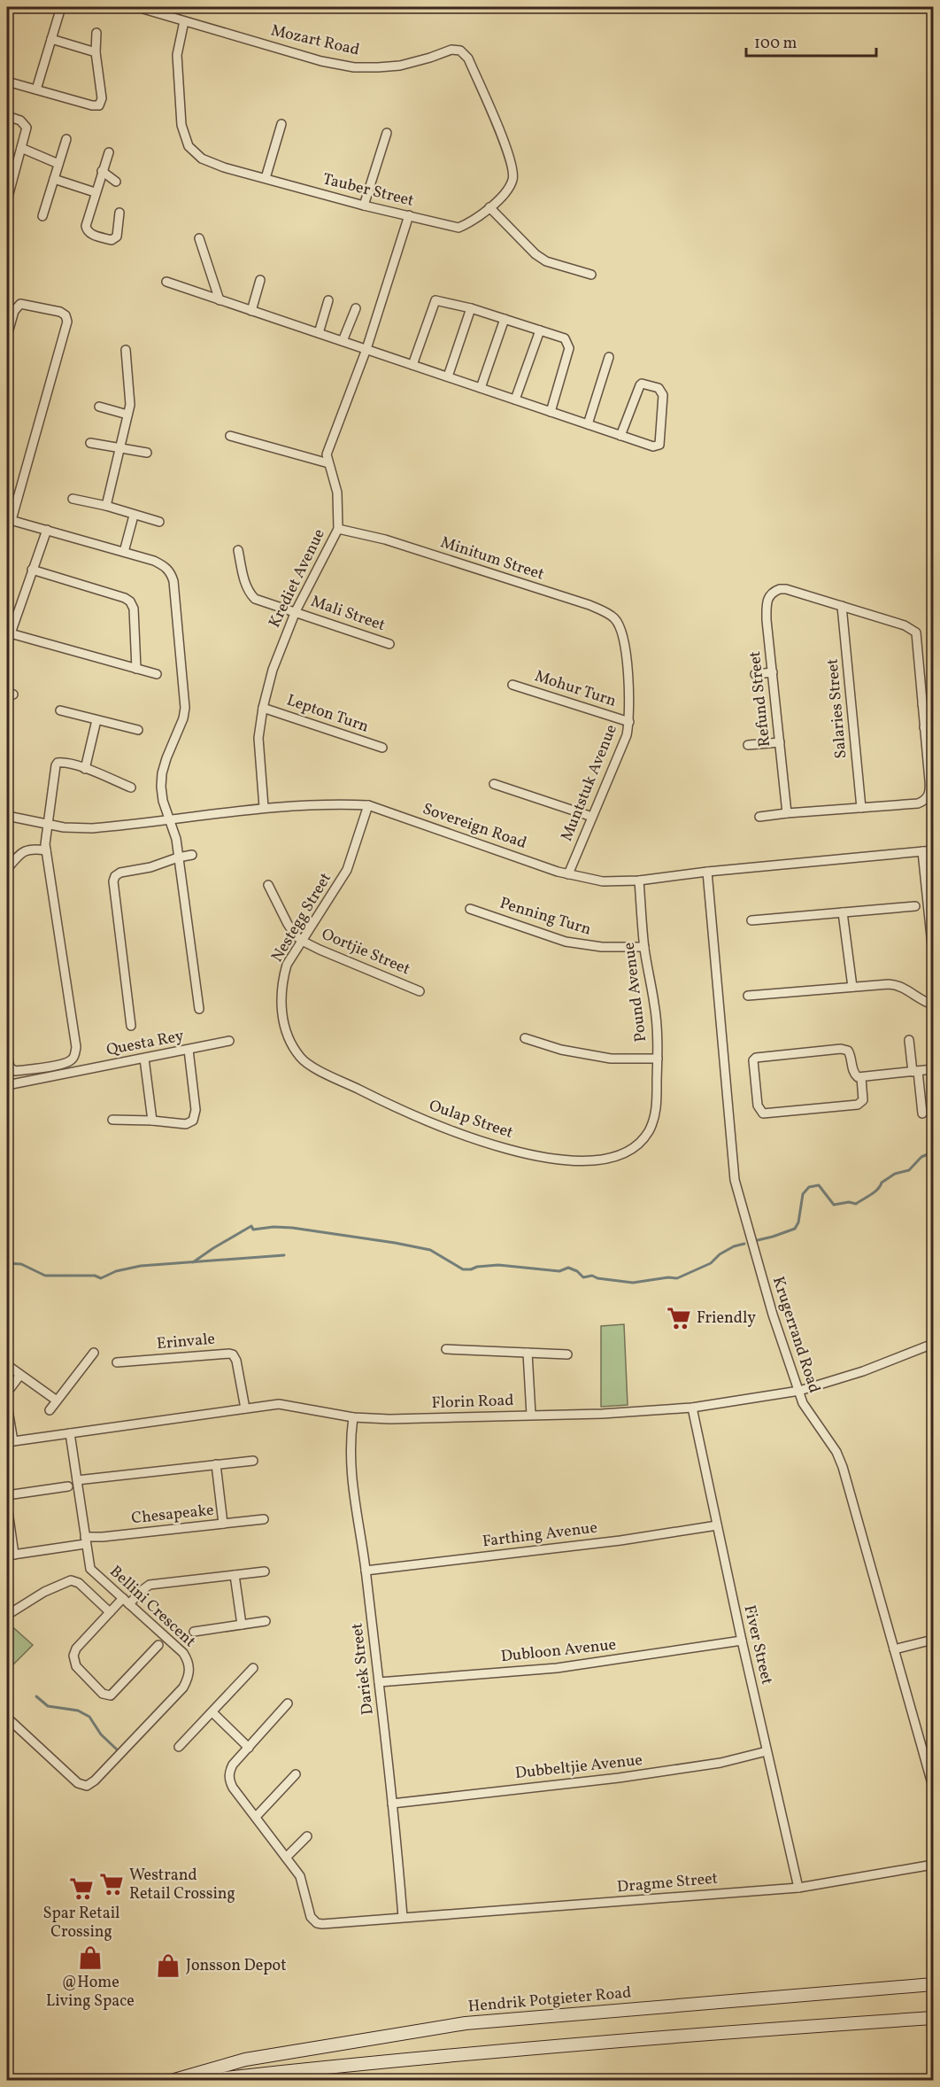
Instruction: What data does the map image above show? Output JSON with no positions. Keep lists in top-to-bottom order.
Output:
{
  "streets": {
    "main road": ["Hendrik Potgieter Road"],
    "street": [
      "Mozart Road",
      "Tauber Street",
      "Minitum Street",
      "Krediet Avenue",
      "Mali Street",
      "Mohur Turn",
      "Refund Street",
      "Salaries Street",
      "Lepton Turn",
      "Muntstuk Avenue",
      "Sovereign Road",
      "Penning Turn",
      "Nestegg Street",
      "Oortjie Street",
      "Pound Avenue",
      "Questa Rey",
      "Oulap Street",
      "Krugerrand Road",
      "Erinvale",
      "Florin Road",
      "Chesapeake",
      "Farthing Avenue",
      "Bellini Crescent",
      "Fiver Street",
      "Dubloon Avenue",
      "Dariek Street",
      "Dubbeltjie Avenue",
      "Dragme Street"
    ]
  },
  "crossings": [
    ["Mozart Road", "Tauber Street"],
    ["Tauber Street", "Krediet Avenue"],
    ["Minitum Street", "Krediet Avenue"],
    ["Minitum Street", "Muntstuk Avenue"],
    ["Krediet Avenue", "Mali Street"],
    ["Krediet Avenue", "Lepton Turn"],
    ["Krediet Avenue", "Sovereign Road"],
    ["Mohur Turn", "Muntstuk Avenue"],
    ["Refund Street", "Salaries Street"],
    ["Muntstuk Avenue", "Sovereign Road"],
    ["Sovereign Road", "Nestegg Street"],
    ["Sovereign Road", "Pound Avenue"],
    ["Sovereign Road", "Krugerrand Road"],
    ["Penning Turn", "Pound Avenue"],
    ["Nestegg Street", "Oortjie Street"],
    ["Nestegg Street", "Oulap Street"],
    ["Pound Avenue", "Oulap Street"],
    ["Krugerrand Road", "Florin Road"],
    ["Erinvale", "Florin Road"],
    ["Florin Road", "Bellini Crescent"],
    ["Florin Road", "Fiver Street"],
    ["Florin Road", "Dariek Street"],
    ["Chesapeake", "Bellini Crescent"],
    ["Farthing Avenue", "Fiver Street"],
    ["Farthing Avenue", "Dariek Street"],
    ["Fiver Street", "Dubloon Avenue"],
    ["Fiver Street", "Dubbeltjie Avenue"],
    ["Fiver Street", "Dragme Street"],
    ["Dubloon Avenue", "Dariek Street"],
    ["Dariek Street", "Dubbeltjie Avenue"],
    ["Dariek Street", "Dragme Street"]
  ],
  "places": {
    "supermarket": ["Friendly", "Westrand Retail Crossing", "Spar Retail Crossing"],
    "shop": ["@Home Living Space", "Jonsson Depot"]
  },
  "scale_bar": "100 m"
}
